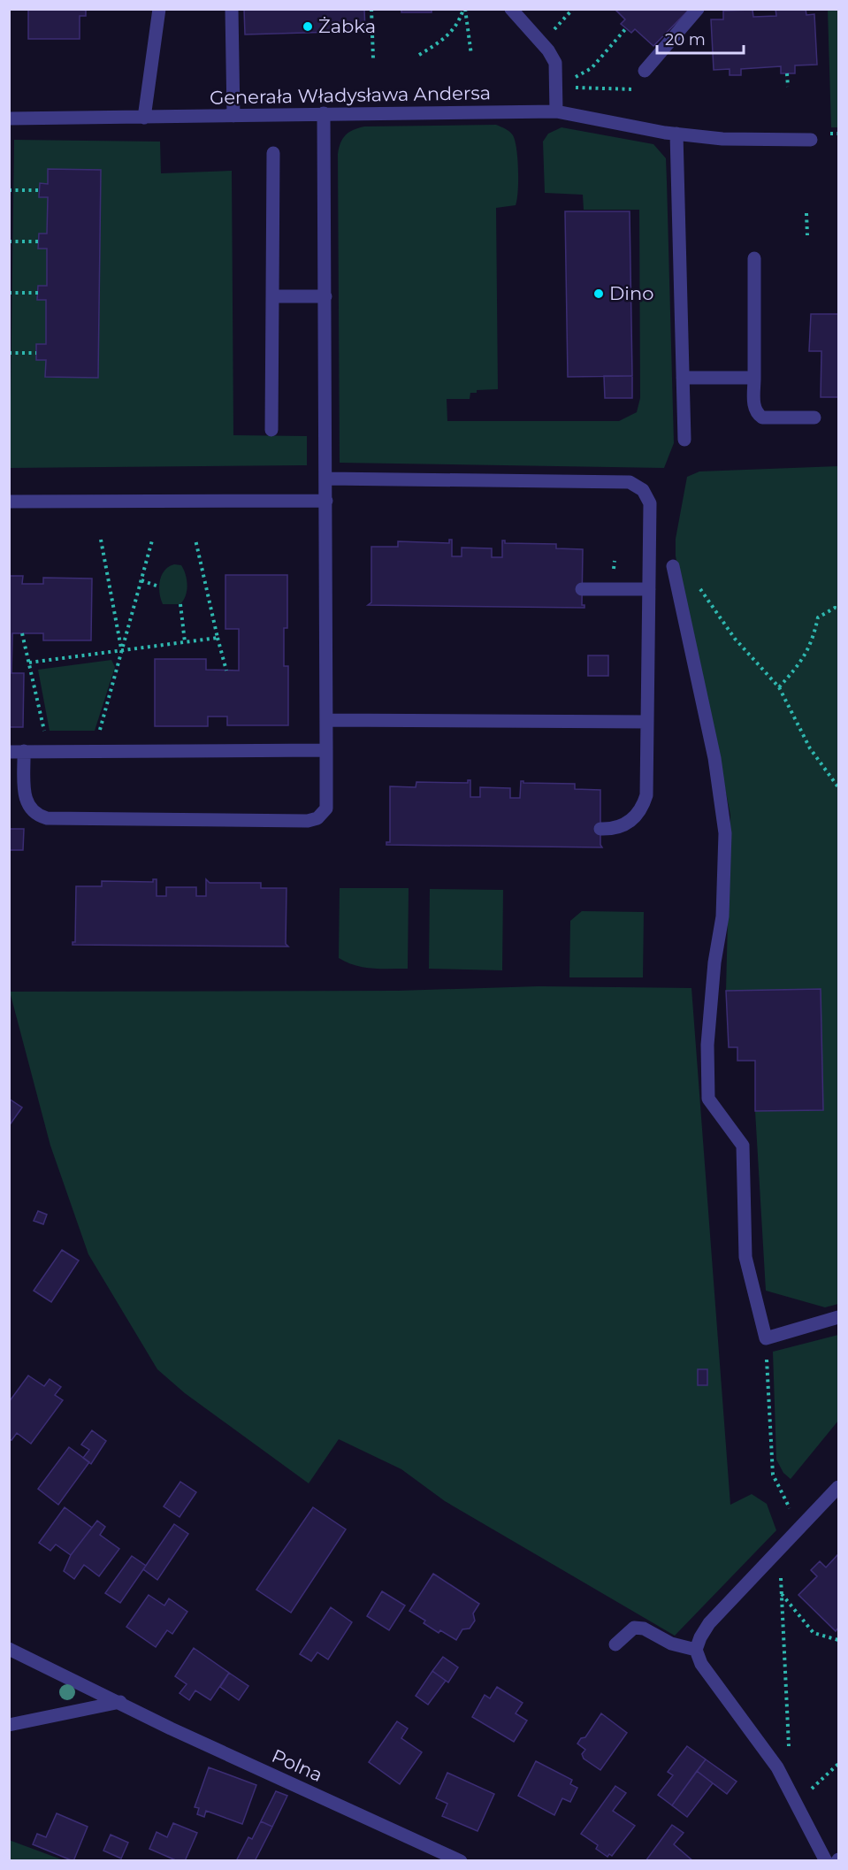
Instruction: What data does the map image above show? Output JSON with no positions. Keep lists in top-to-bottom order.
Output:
{
  "streets": {
    "street": ["Generała Władysława Andersa", "Polna"]
  },
  "places": ["Żabka", "Dino"],
  "scale_bar": "20 m"
}
